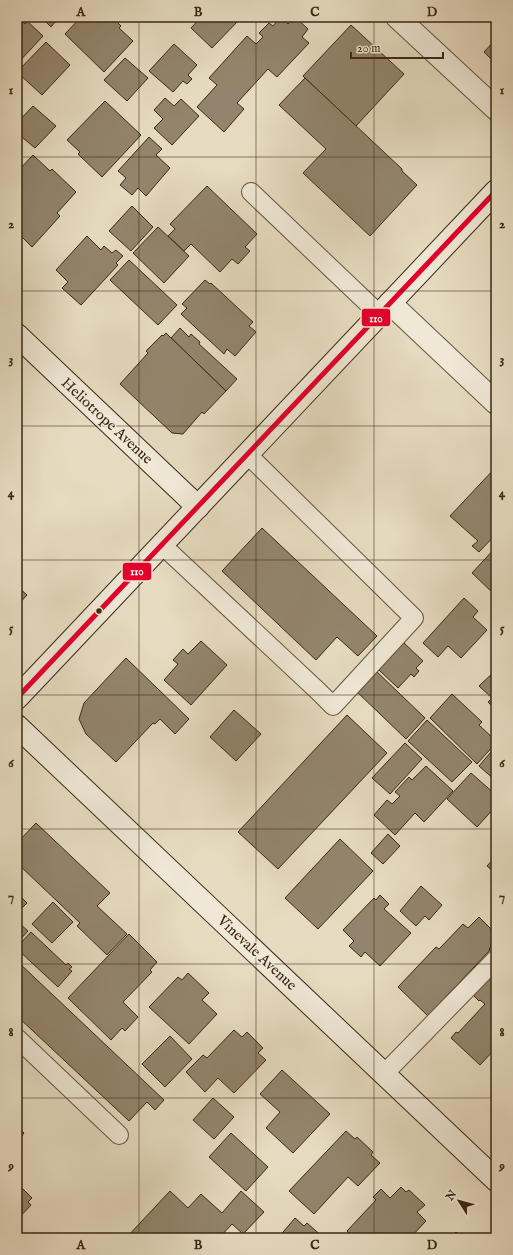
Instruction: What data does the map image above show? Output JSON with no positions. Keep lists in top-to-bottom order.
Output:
{
  "streets": {
    "street": ["Heliotrope Avenue", "Vinevale Avenue"]
  },
  "lines": ["transit line 110"],
  "scale_bar": "20 m",
  "north": "top left",
  "grid": {
    "columns": [
      "A",
      "B",
      "C",
      "D"
    ],
    "rows": [
      "1",
      "2",
      "3",
      "4",
      "5",
      "6",
      "7",
      "8",
      "9"
    ]
  }
}
